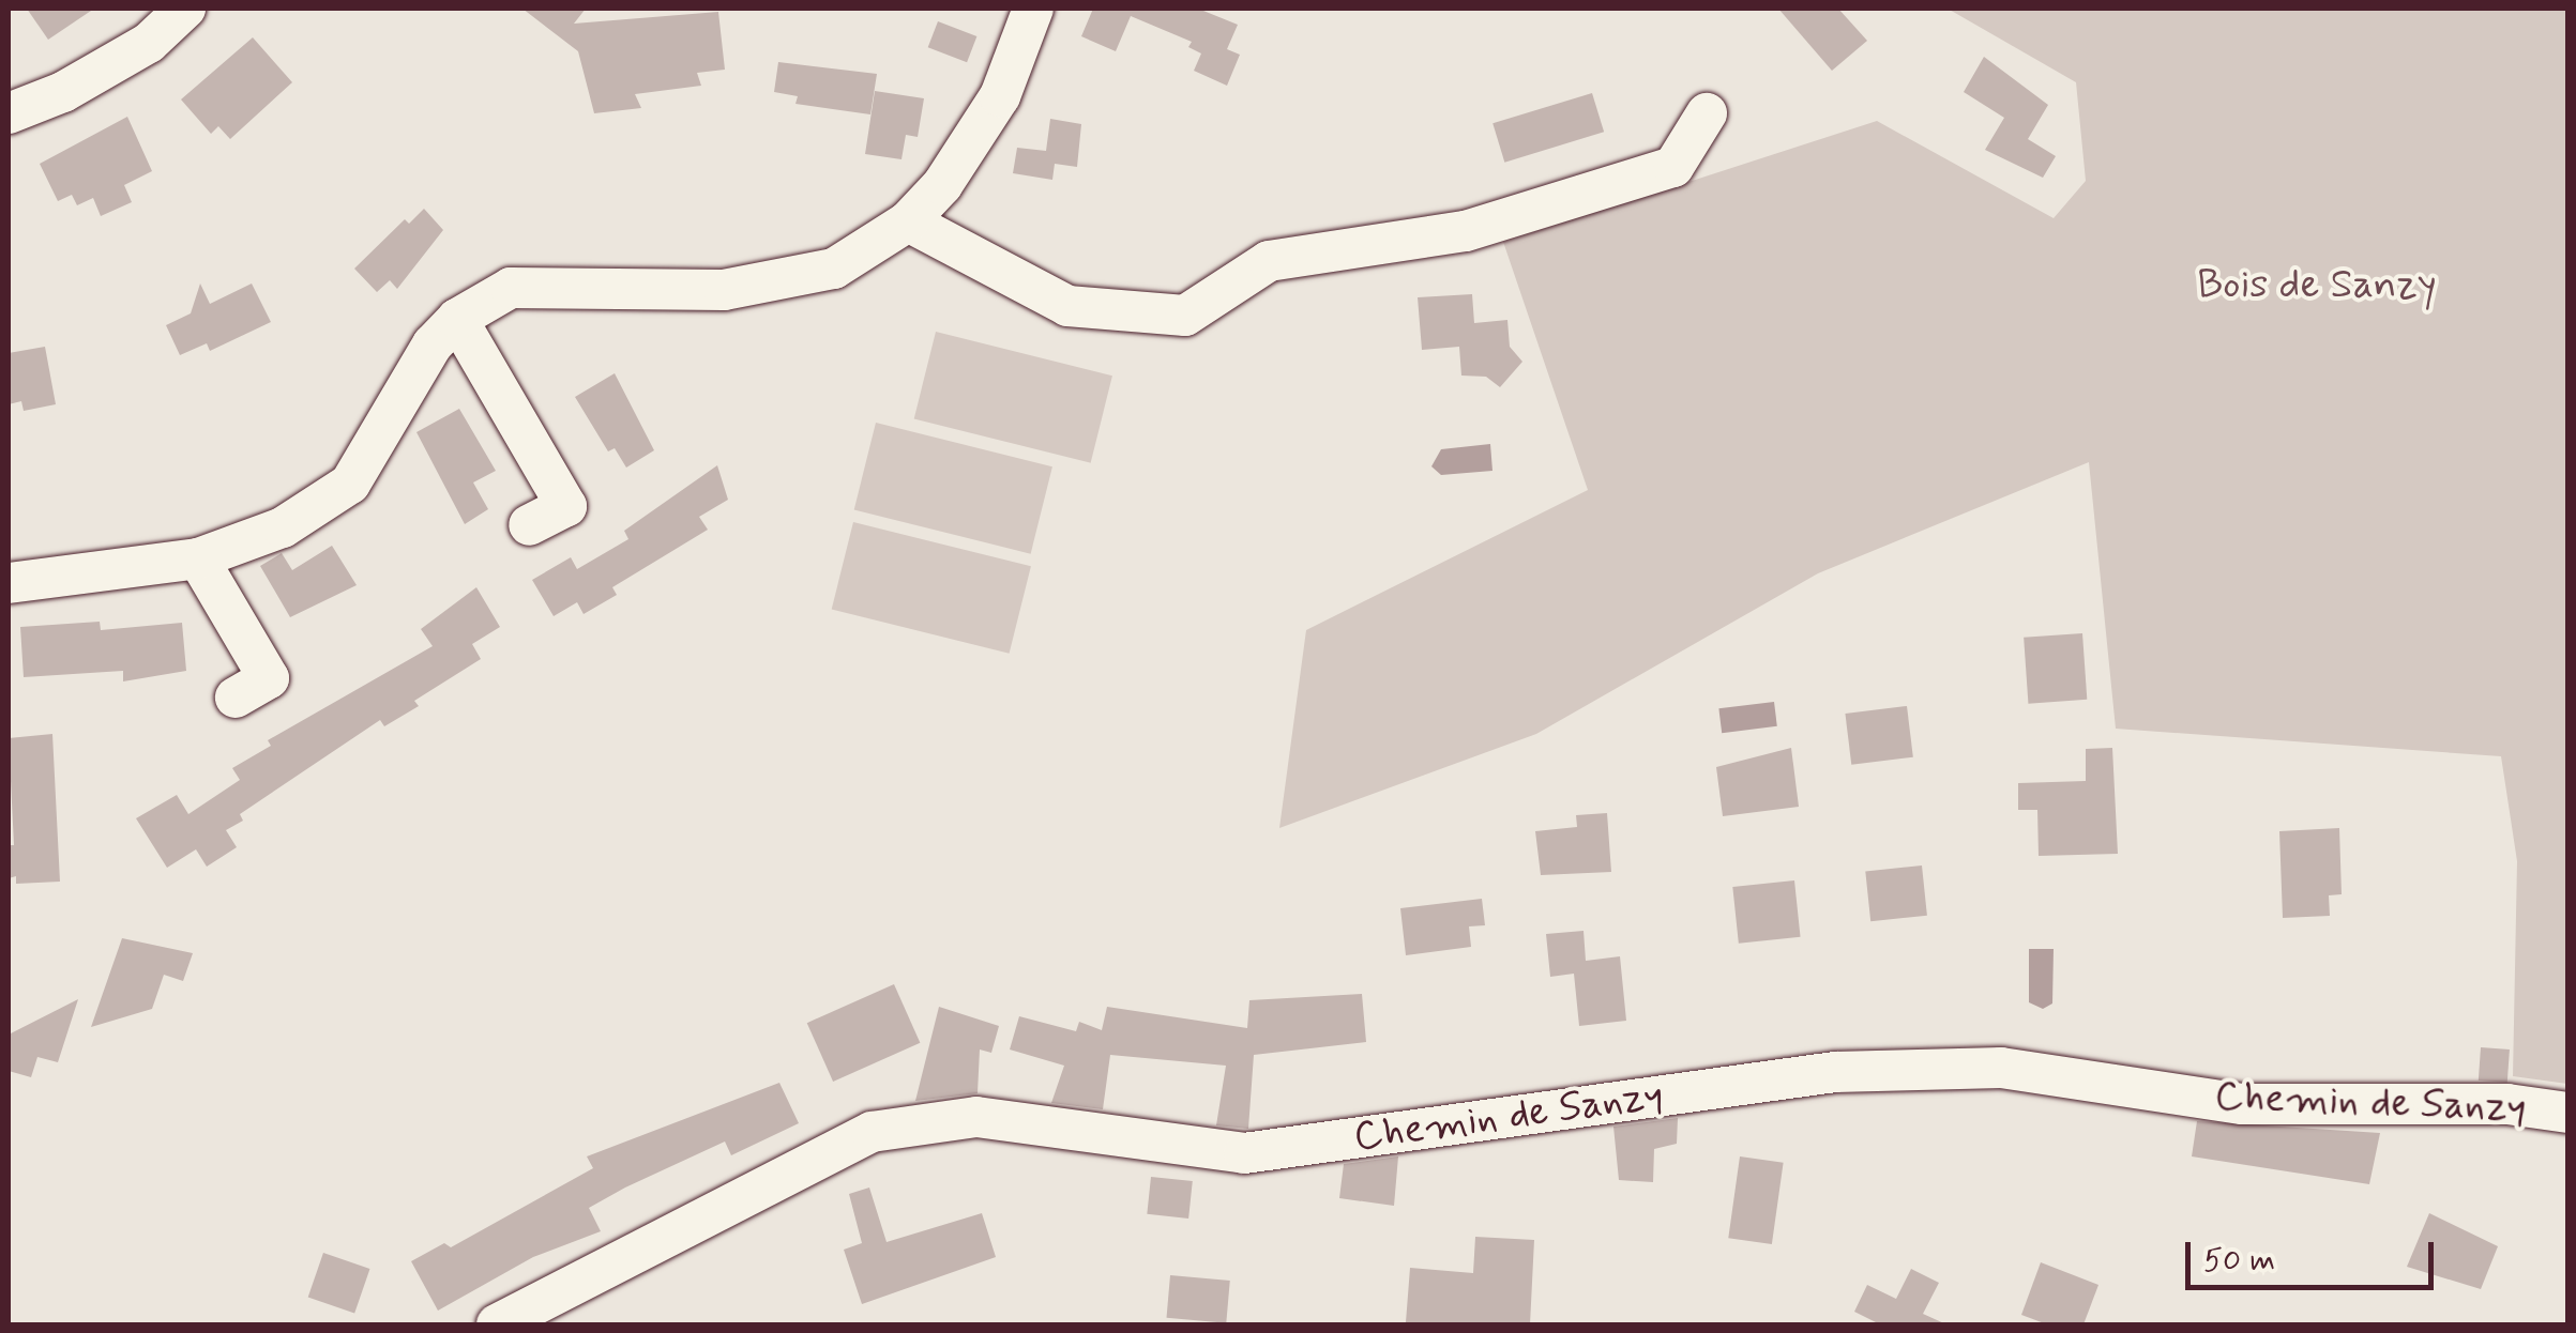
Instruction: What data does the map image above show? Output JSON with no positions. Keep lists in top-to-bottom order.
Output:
{
  "streets": {
    "street": ["Chemin de Sanzy"]
  },
  "parks": ["Bois de Sanzy"],
  "scale_bar": "50 m"
}
